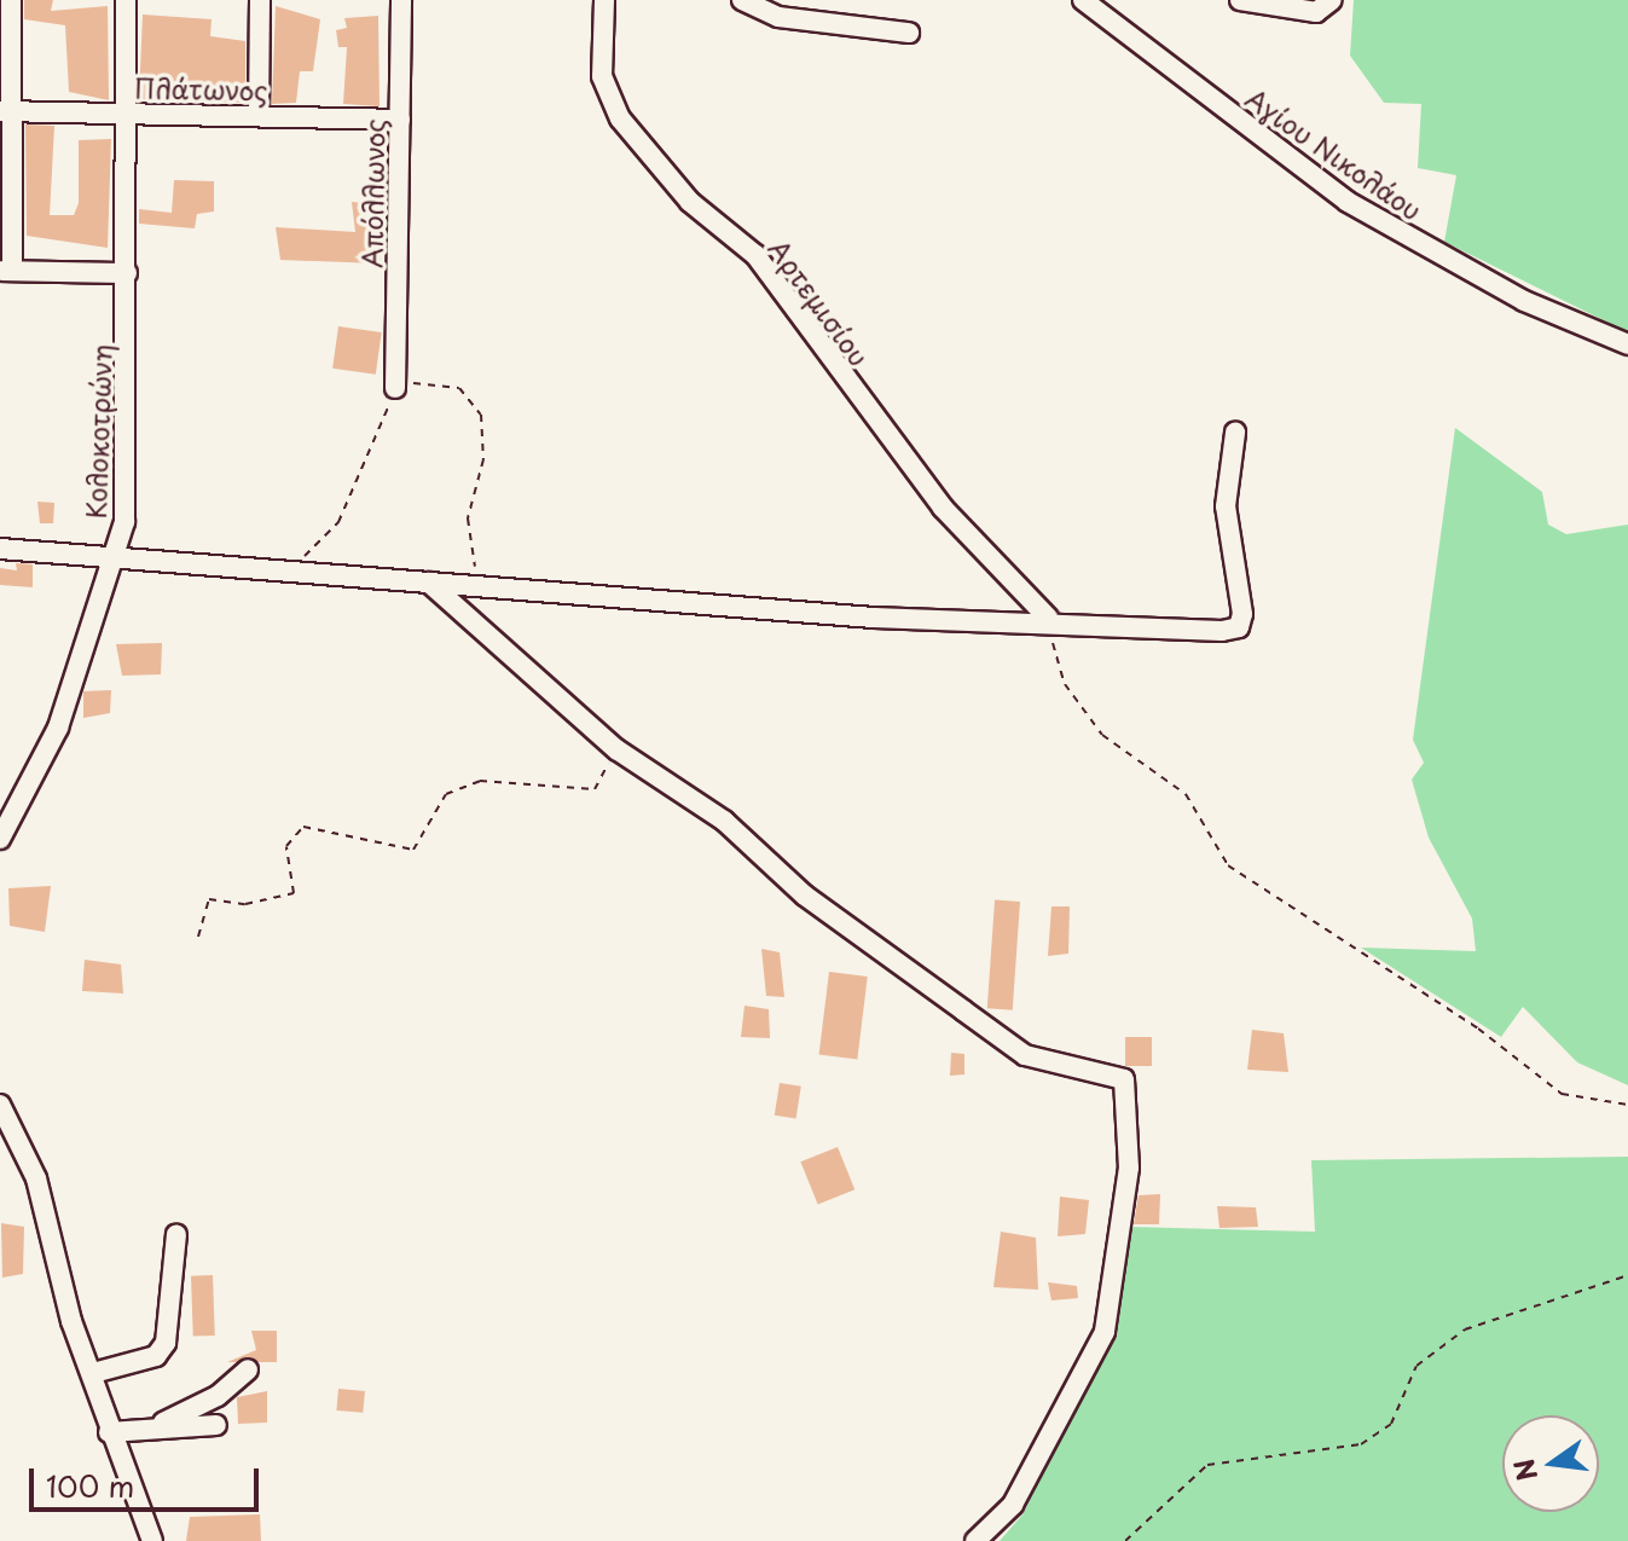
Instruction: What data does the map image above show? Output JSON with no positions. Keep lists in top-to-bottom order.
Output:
{
  "streets": {
    "street": [
      "Πλάτωνος",
      "Αγίου Νικολάου",
      "Απόλλωνος",
      "Αρτεμισίου",
      "Κολοκοτρώνη"
    ]
  },
  "crossings": [
    ["Πλάτωνος", "Απόλλωνος"],
    ["Πλάτωνος", "Κολοκοτρώνη"]
  ],
  "scale_bar": "100 m",
  "north": "left"
}
